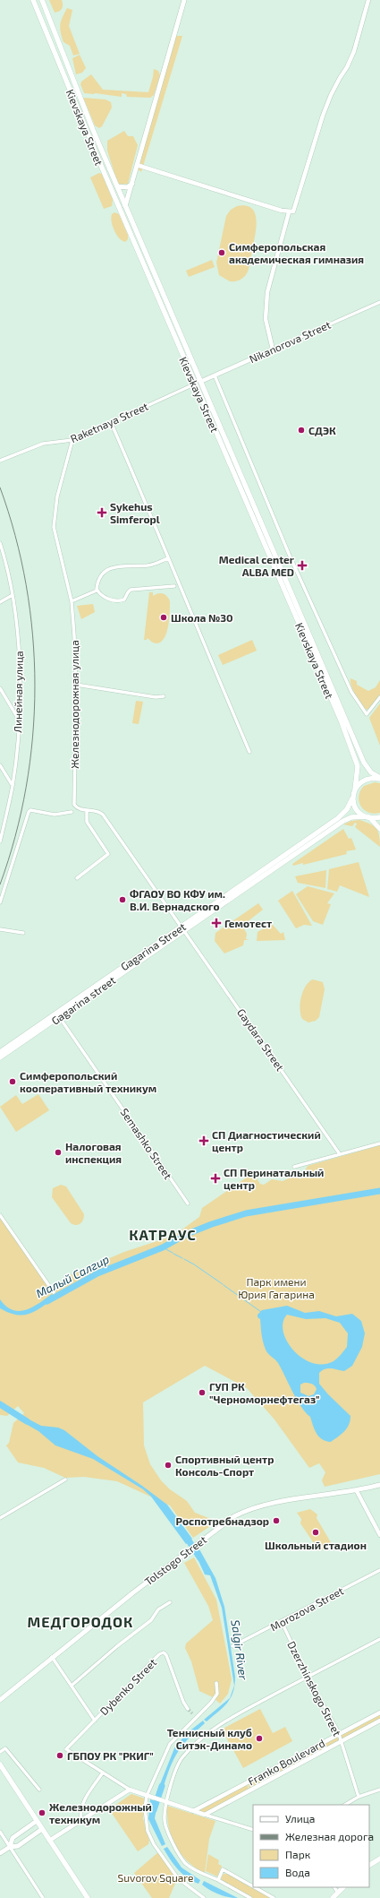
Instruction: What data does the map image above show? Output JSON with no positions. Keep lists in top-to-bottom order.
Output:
{
  "streets": {
    "main road": [
      "Kievskaya Street",
      "Gagarina Street",
      "Gagarina street",
      "Tolstogo Street"
    ],
    "street": [
      "Nikanorova Street",
      "Raketnaya Street",
      "Линейная улица",
      "Железнодорожная улица",
      "Gaydara Street",
      "Semashko Street",
      "Morozova Street",
      "Dybenko Street",
      "Dzerzhinskogo Street",
      "Franko Boulevard"
    ]
  },
  "crossings": [
    ["Kievskaya Street", "Nikanorova Street"],
    ["Kievskaya Street", "Raketnaya Street"],
    ["Kievskaya Street", "Gagarina Street"],
    ["Nikanorova Street", "Raketnaya Street"],
    ["Raketnaya Street", "Железнодорожная улица"],
    ["Железнодорожная улица", "Gagarina Street"],
    ["Железнодорожная улица", "Gaydara Street"],
    ["Gagarina Street", "Gagarina street"],
    ["Gagarina Street", "Gaydara Street"],
    ["Gagarina Street", "Semashko Street"],
    ["Gagarina street", "Semashko Street"],
    ["Tolstogo Street", "Dybenko Street"],
    ["Morozova Street", "Dzerzhinskogo Street"],
    ["Dzerzhinskogo Street", "Franko Boulevard"]
  ],
  "districts": ["КАТРАУС", "МЕДГОРОДОК"],
  "water": ["Малый Салгир", "Salgir River"],
  "parks": ["Парк имени Юрия Гагарина", "Suvorov Square"],
  "places": {
    "other": [
      "Симферопольская академическая гимназия",
      "СДЭК",
      "Школа №30",
      "ФГАОУ ВО КФУ им. В.И. Вернадского",
      "Симферопольский кооперативный техникум",
      "Налоговая инспекция",
      "ГУП РК \"Черноморнефтегаз\"",
      "Спортивный центр Консоль-Спорт",
      "Роспотребнадзор",
      "Школьный стадион",
      "Теннисный клуб Ситэк-Динамо",
      "ГБПОУ РК \"РКИГ\"",
      "Железнодорожный техникум"
    ],
    "health": [
      "Sykehus Simferopl",
      "Medical center ALBA MED",
      "Гемотест",
      "СП Диагностический центр",
      "СП Перинатальный центр"
    ]
  },
  "legend": [
    "Улица",
    "Железная дорога",
    "Парк",
    "Вода"
  ]
}
